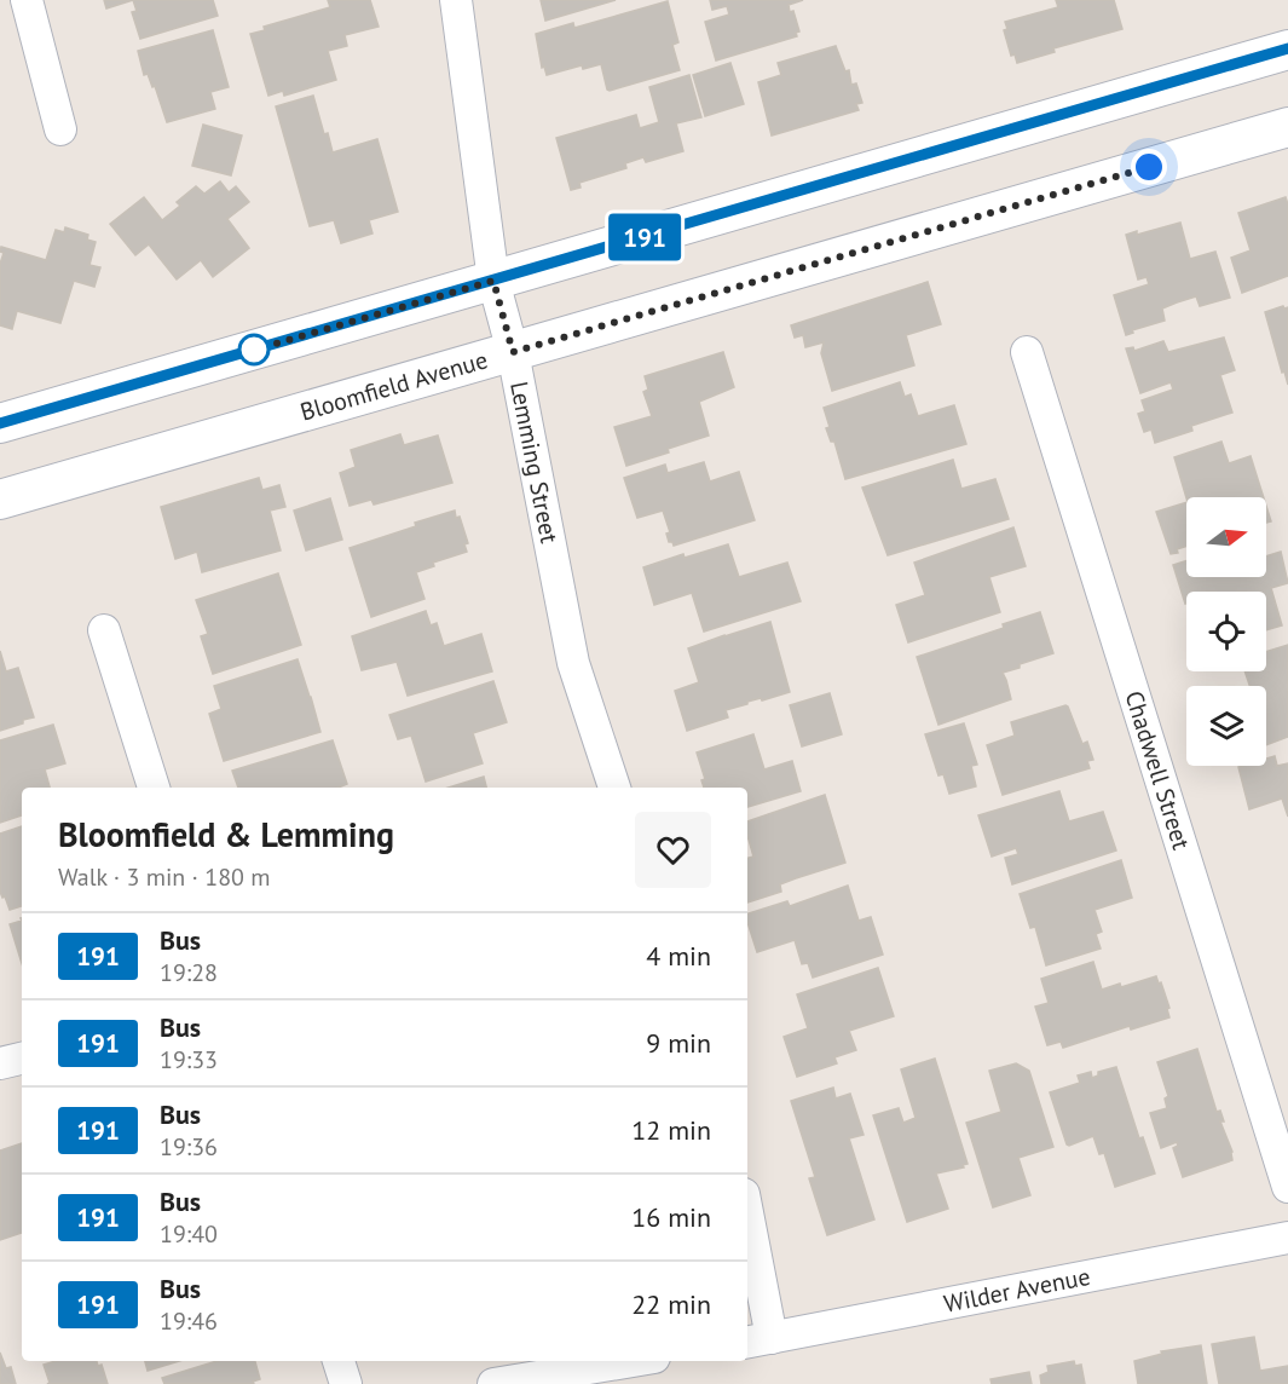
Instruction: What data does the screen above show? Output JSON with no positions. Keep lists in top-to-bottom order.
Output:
{
  "streets": {
    "street": [
      "Bloomfield Avenue",
      "Lemming Street",
      "Chadwell Street",
      "Wilder Avenue"
    ]
  },
  "crossings": [
    ["Bloomfield Avenue", "Lemming Street"]
  ],
  "lines": ["bus line 191"],
  "north": "right",
  "page": {
    "on_map": "191",
    "heading": ["Bloomfield & Lemming", "Walk · 3 min · 180 m"],
    "list": [
      {
        "mark": "191",
        "name": "Bus",
        "note": "19:28",
        "value": "4 min"
      },
      {
        "mark": "191",
        "name": "Bus",
        "note": "19:33",
        "value": "9 min"
      },
      {
        "mark": "191",
        "name": "Bus",
        "note": "19:36",
        "value": "12 min"
      },
      {
        "mark": "191",
        "name": "Bus",
        "note": "19:40",
        "value": "16 min"
      },
      {
        "mark": "191",
        "name": "Bus",
        "note": "19:46",
        "value": "22 min"
      }
    ]
  }
}
